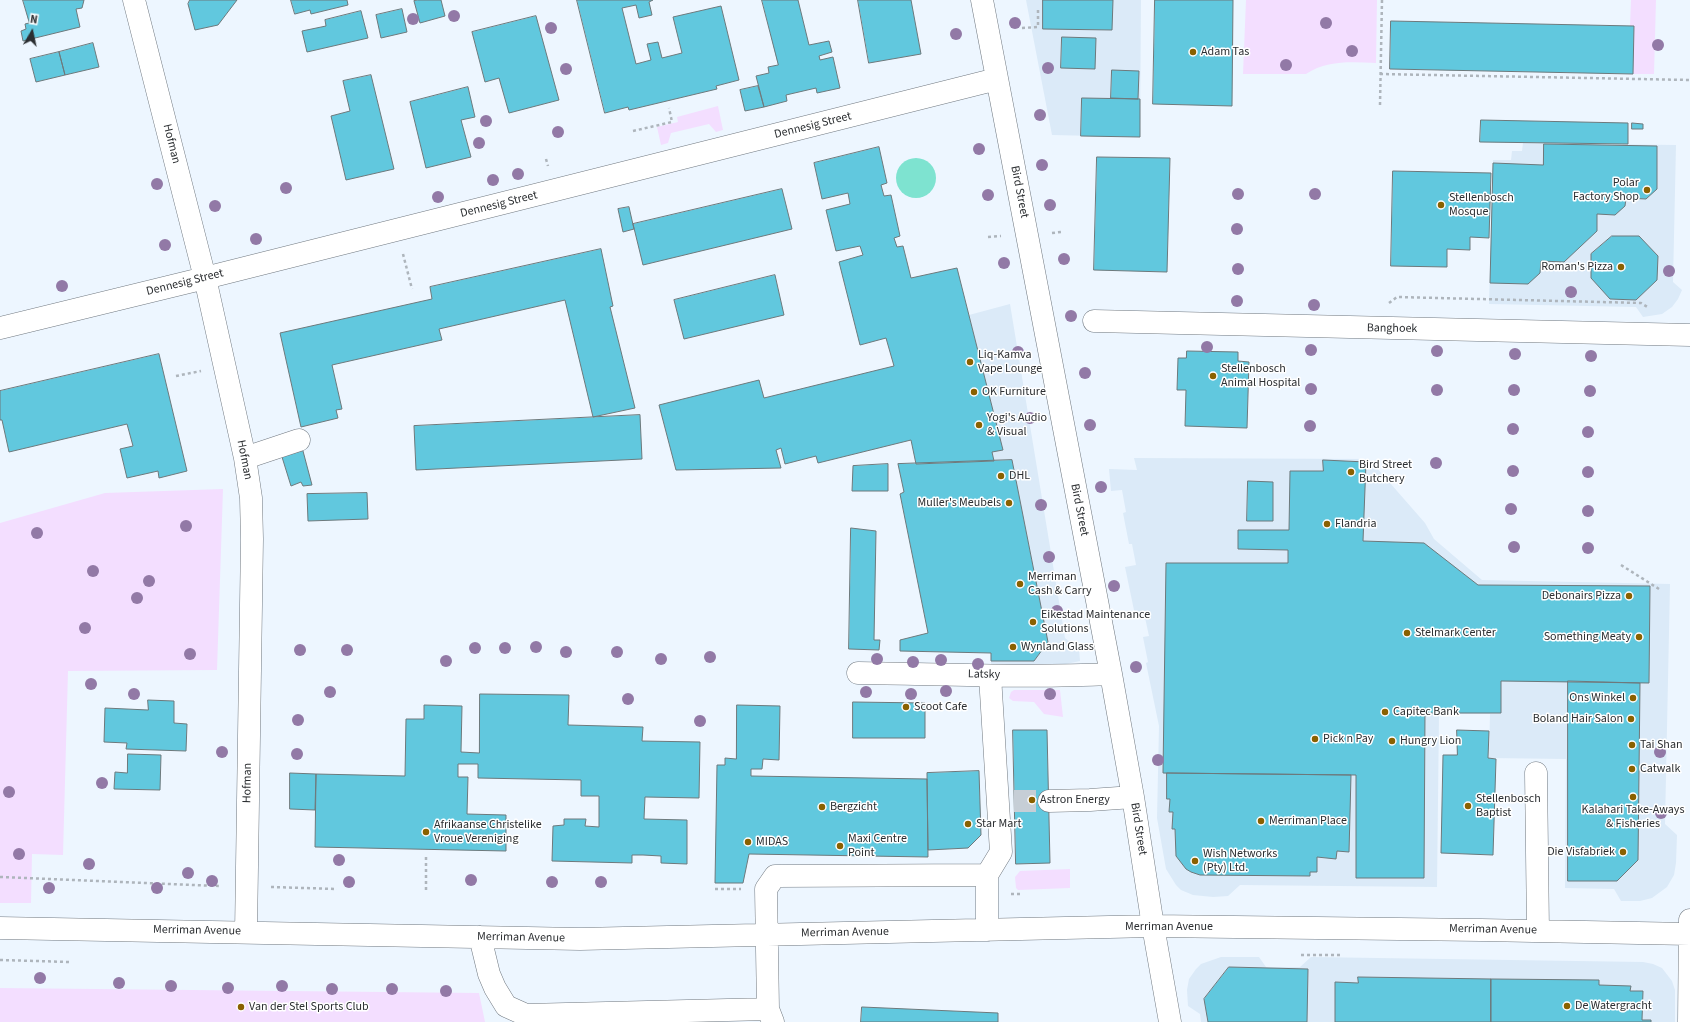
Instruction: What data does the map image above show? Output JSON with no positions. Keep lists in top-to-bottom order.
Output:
{
  "streets": {
    "street": [
      "Dennesig Street",
      "Hofman",
      "Bird Street",
      "Banghoek",
      "Latsky",
      "Merriman Avenue"
    ]
  },
  "crossings": [
    ["Dennesig Street", "Hofman"],
    ["Dennesig Street", "Bird Street"],
    ["Hofman", "Merriman Avenue"],
    ["Bird Street", "Latsky"],
    ["Bird Street", "Merriman Avenue"]
  ],
  "places": [
    "Adam Tas",
    "Polar Factory Shop",
    "Stellenbosch Mosque",
    "Roman's Pizza",
    "Liq-Kamva Vape Lounge",
    "Stellenbosch Animal Hospital",
    "OK Furniture",
    "Yogi's Audio & Visual",
    "Bird Street Butchery",
    "DHL",
    "Muller's Meubels",
    "Flandria",
    "Merriman Cash & Carry",
    "Debonairs Pizza",
    "Eikestad Maintenance Solutions",
    "Stelmark Center",
    "Something Meaty",
    "Wynland Glass",
    "Ons Winkel",
    "Scoot Cafe",
    "Capitec Bank",
    "Boland Hair Salon",
    "Pick n Pay",
    "Hungry Lion",
    "Tai Shan",
    "Catwalk",
    "Kalahari Take-Aways & Fisheries",
    "Astron Energy",
    "Stellenbosch Baptist",
    "Bergzicht",
    "Merriman Place",
    "Star Mart",
    "Afrikaanse Christelike Vroue Vereniging",
    "MIDAS",
    "Maxi Centre Point",
    "Die Visfabriek",
    "Wish Networks (Pty) Ltd.",
    "De Watergracht",
    "Van der Stel Sports Club"
  ],
  "north": "top"
}
